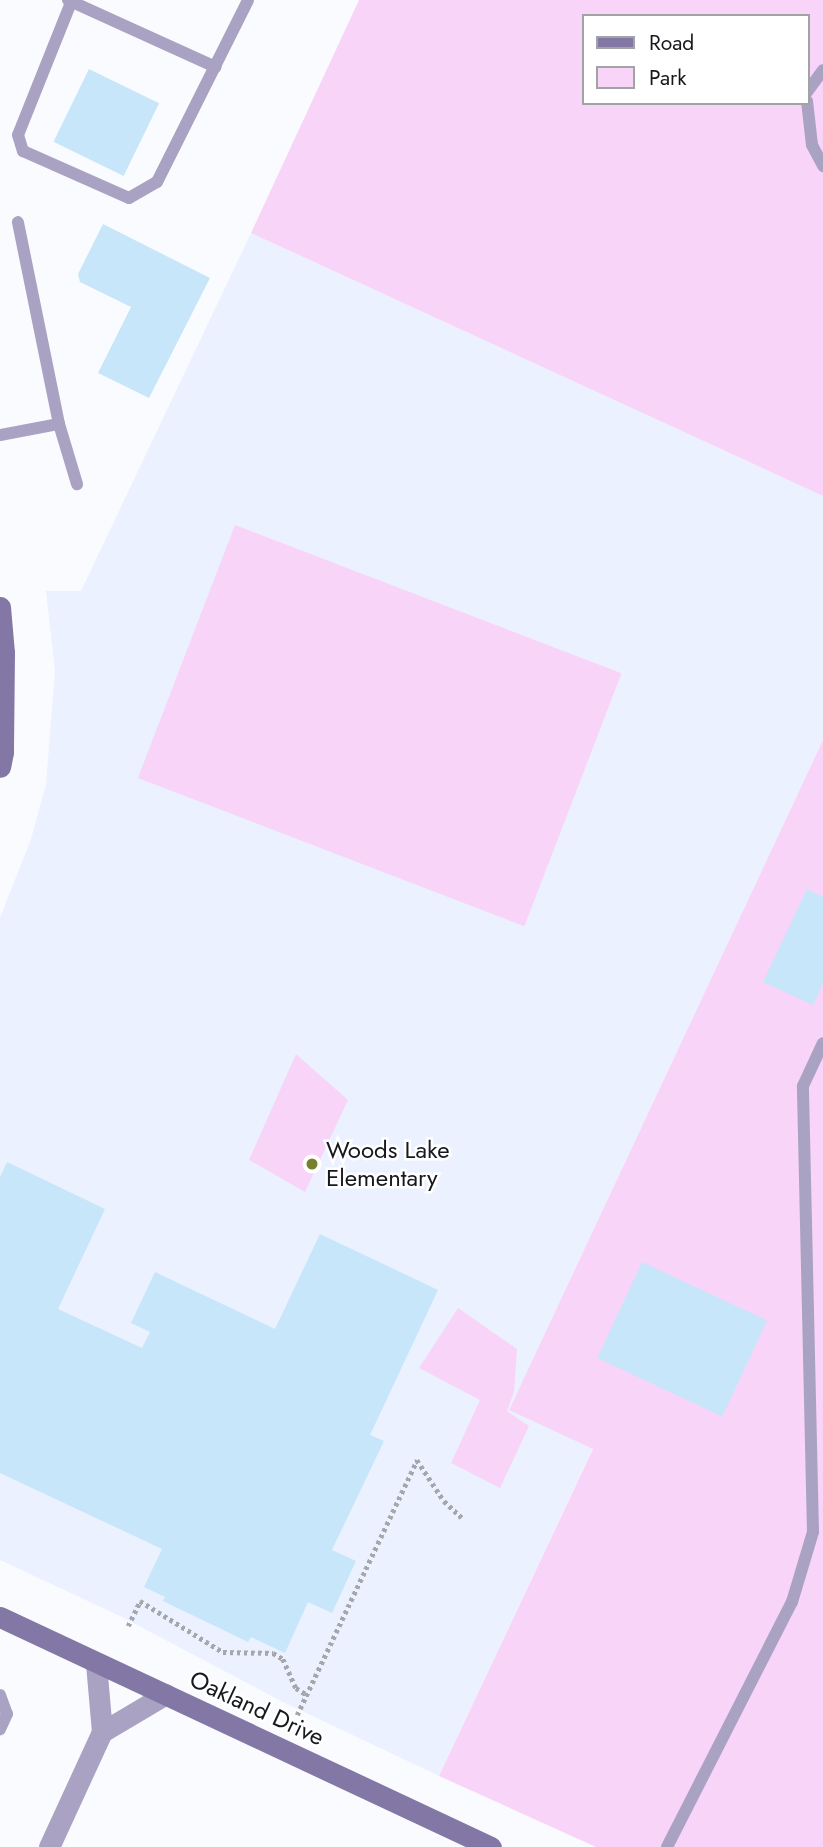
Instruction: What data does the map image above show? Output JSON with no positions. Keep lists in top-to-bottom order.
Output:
{
  "streets": {
    "main road": ["Oakland Drive"]
  },
  "places": ["Woods Lake Elementary"],
  "legend": ["Road", "Park"]
}
